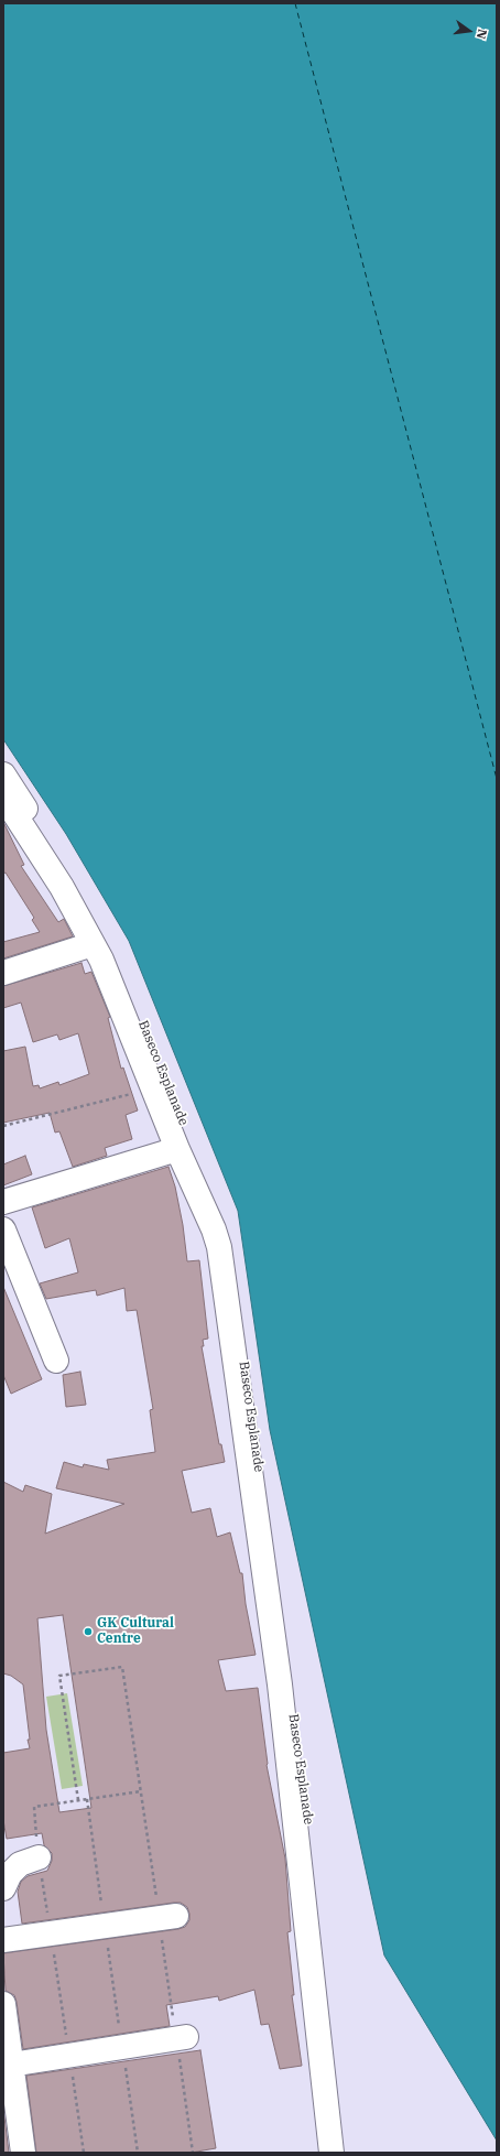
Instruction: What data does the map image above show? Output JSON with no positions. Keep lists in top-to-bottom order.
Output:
{
  "streets": {
    "street": ["Baseco Esplanade"]
  },
  "places": ["GK Cultural Centre"],
  "north": "right"
}
